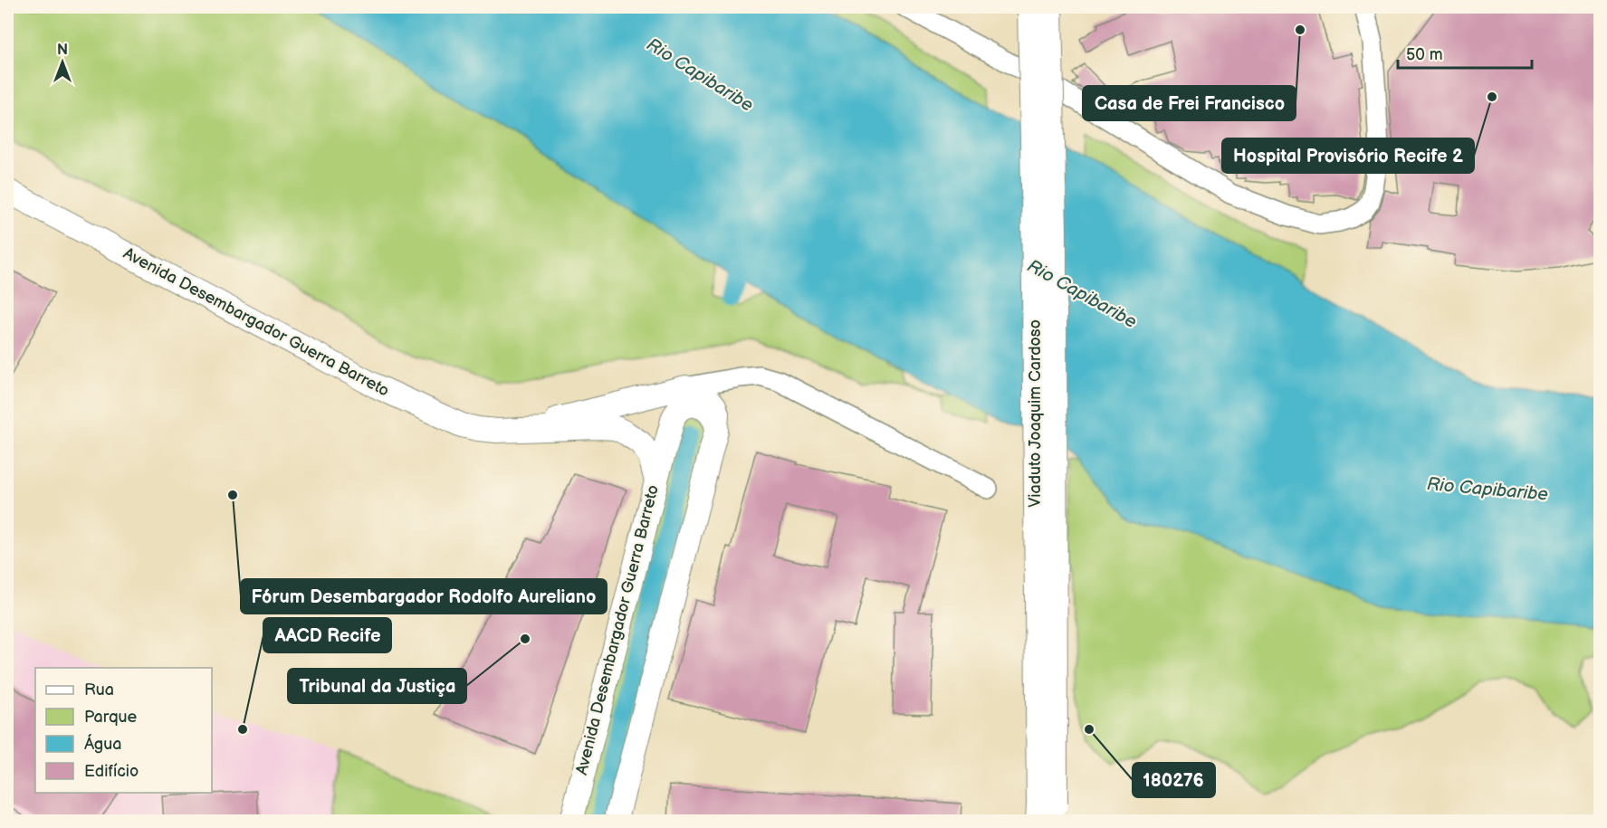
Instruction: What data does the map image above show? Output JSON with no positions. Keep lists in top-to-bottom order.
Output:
{
  "streets": {
    "street": ["Avenida Desembargador Guerra Barreto", "Viaduto Joaquim Cardoso"]
  },
  "water": ["Rio Capibaribe"],
  "places": [
    "Casa de Frei Francisco",
    "Hospital Provisório Recife 2",
    "Fórum Desembargador Rodolfo Aureliano",
    "Tribunal da Justiça",
    "AACD Recife",
    "180276"
  ],
  "legend": [
    "Rua",
    "Parque",
    "Água",
    "Edifício"
  ],
  "scale_bar": "50 m",
  "north": "top"
}
